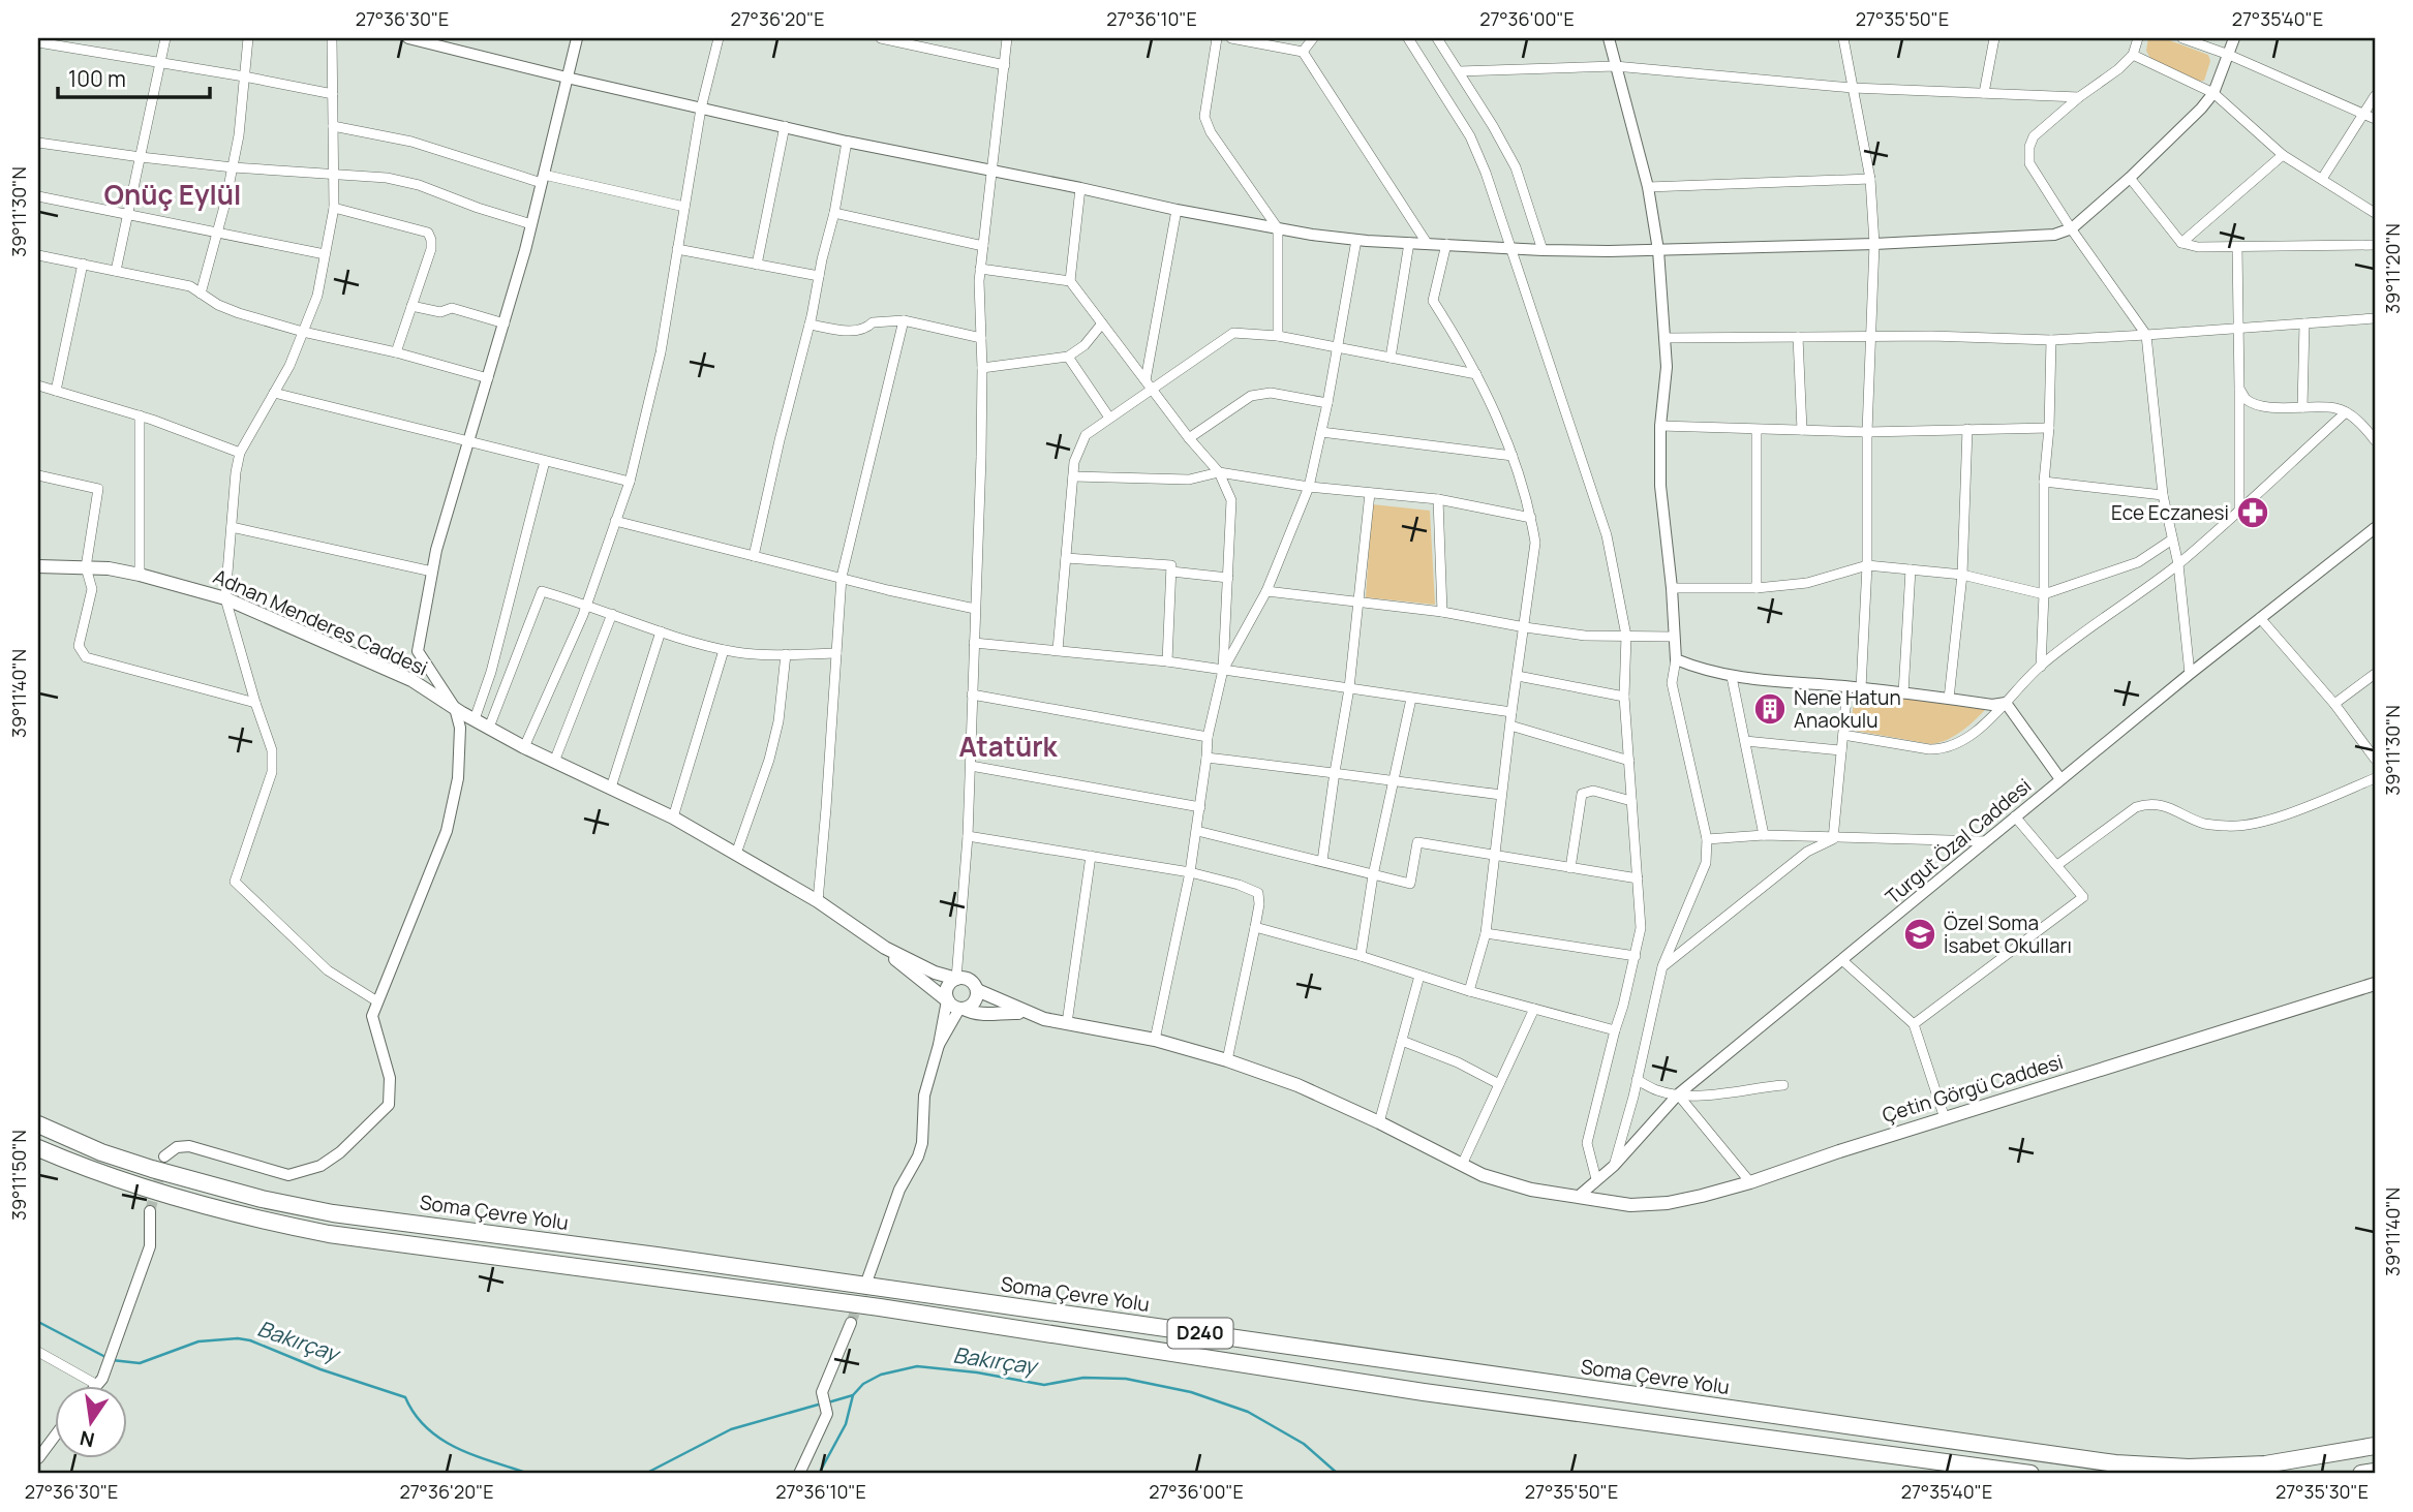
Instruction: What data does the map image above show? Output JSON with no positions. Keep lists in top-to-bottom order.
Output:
{
  "streets": {
    "highway": ["Soma Çevre Yolu", "D240"],
    "main road": ["Adnan Menderes Caddesi", "Çetin Görgü Caddesi"],
    "street": ["Turgut Özal Caddesi"]
  },
  "crossings": [
    ["Turgut Özal Caddesi", "Çetin Görgü Caddesi"]
  ],
  "districts": ["Onüç Eylül", "Atatürk"],
  "water": ["Bakırçay"],
  "places": {
    "pharmacy": ["Ece Eczanesi"],
    "building": ["Nene Hatun Anaokulu"],
    "school or university": ["Özel Soma İsabet Okulları"]
  },
  "scale_bar": "100 m",
  "north": "bottom",
  "coordinates": [
    "27°36'30\"E",
    "27°36'20\"E",
    "27°36'10\"E",
    "27°36'00\"E",
    "27°35'50\"E",
    "27°35'40\"E",
    "39°11'30\"N",
    "39°11'20\"N",
    "39°11'40\"N",
    "39°11'50\"N",
    "27°35'30\"E"
  ]
}
